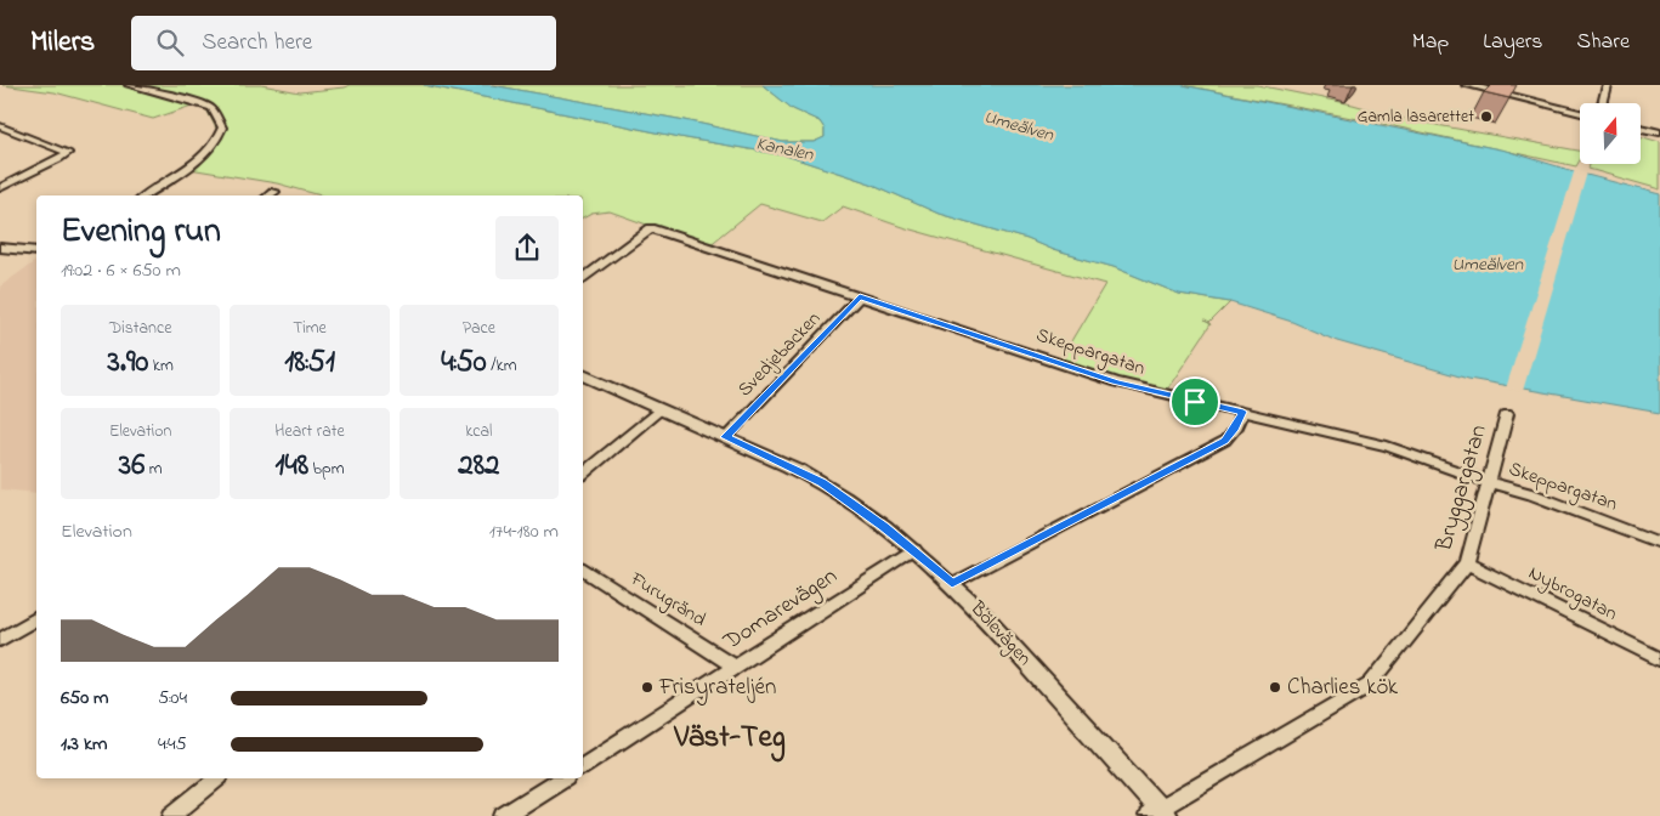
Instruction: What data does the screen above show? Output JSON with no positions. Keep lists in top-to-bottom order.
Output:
{
  "streets": {
    "street": [
      "Skeppargatan",
      "Svedjebacken",
      "Bryggargatan",
      "Nybrogatan",
      "Furugränd",
      "Domarevägen",
      "Bölevägen"
    ]
  },
  "crossings": [
    ["Skeppargatan", "Svedjebacken"],
    ["Skeppargatan", "Bryggargatan"],
    ["Svedjebacken", "Bölevägen"],
    ["Bryggargatan", "Nybrogatan"],
    ["Bryggargatan", "Bölevägen"],
    ["Furugränd", "Domarevägen"],
    ["Domarevägen", "Bölevägen"]
  ],
  "districts": ["Väst-Teg"],
  "water": ["Umeälven", "Kanalen"],
  "places": ["Gamla lasarettet", "Frisyrateljén", "Charlies kök"],
  "north": "top",
  "page": {
    "header": "Milers",
    "search": "Search here",
    "nav": ["Map", "Layers", "Share"],
    "heading": ["Evening run", "19:02 · 6 × 650 m"],
    "stats": [
      ["Distance", "3.90 km"],
      ["Time", "18:51"],
      ["Pace", "4:50 /km"],
      ["Elevation", "36 m"],
      ["Heart rate", "148 bpm"],
      ["kcal", "282"]
    ],
    "chart": ["Elevation", "174–180 m"],
    "list": [
      {
        "name": "650 m",
        "note": "5:04"
      },
      {
        "name": "1.3 km",
        "note": "4:45"
      }
    ]
  }
}
